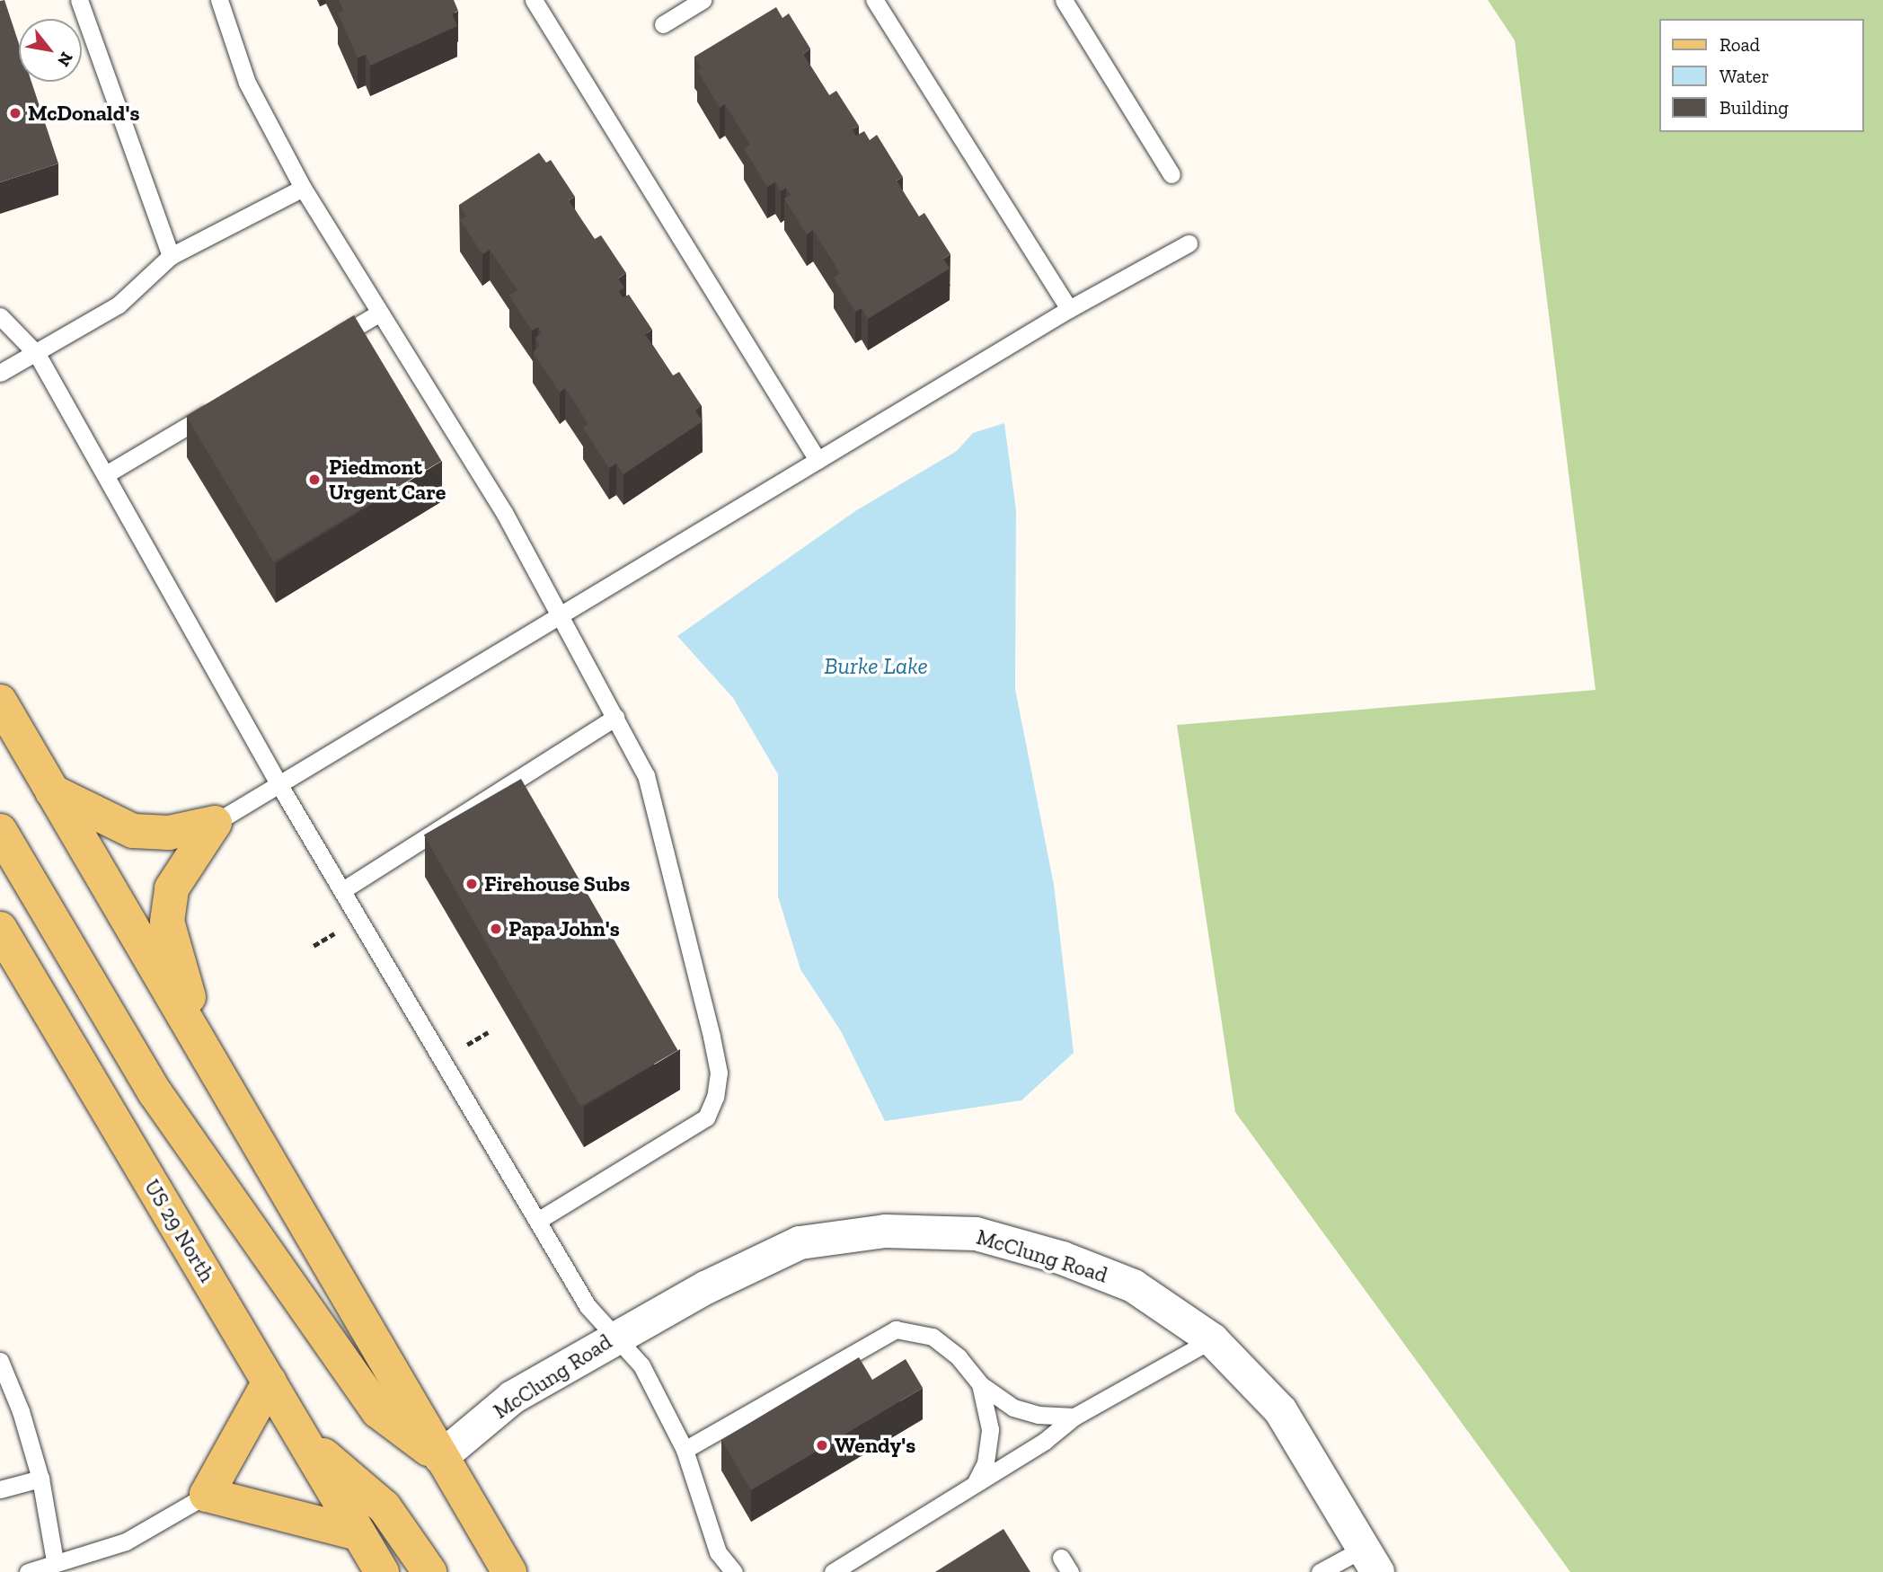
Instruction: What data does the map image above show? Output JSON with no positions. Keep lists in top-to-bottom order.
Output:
{
  "streets": {
    "main road": ["US 29 North"],
    "street": ["McClung Road"]
  },
  "water": ["Burke Lake"],
  "places": [
    "McDonald's",
    "Piedmont Urgent Care",
    "Firehouse Subs",
    "Papa John's",
    "Wendy's"
  ],
  "legend": ["Road", "Water", "Building"],
  "north": "bottom right"
}
